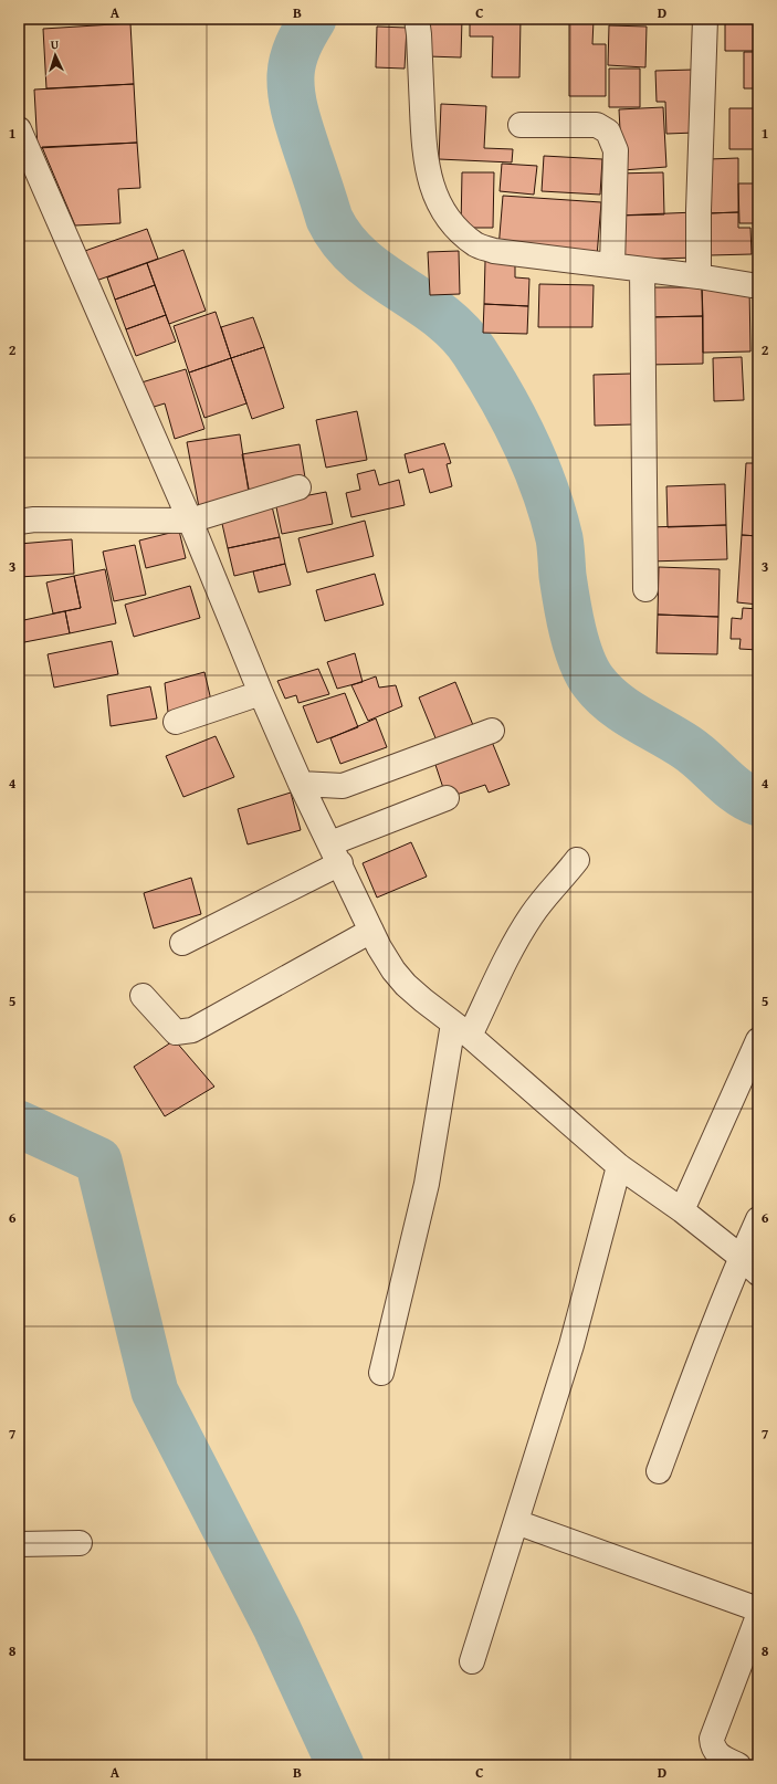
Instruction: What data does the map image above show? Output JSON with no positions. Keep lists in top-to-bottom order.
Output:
{
  "north": "top",
  "grid": {
    "columns": [
      "A",
      "B",
      "C",
      "D"
    ],
    "rows": [
      "1",
      "2",
      "3",
      "4",
      "5",
      "6",
      "7",
      "8"
    ]
  }
}
